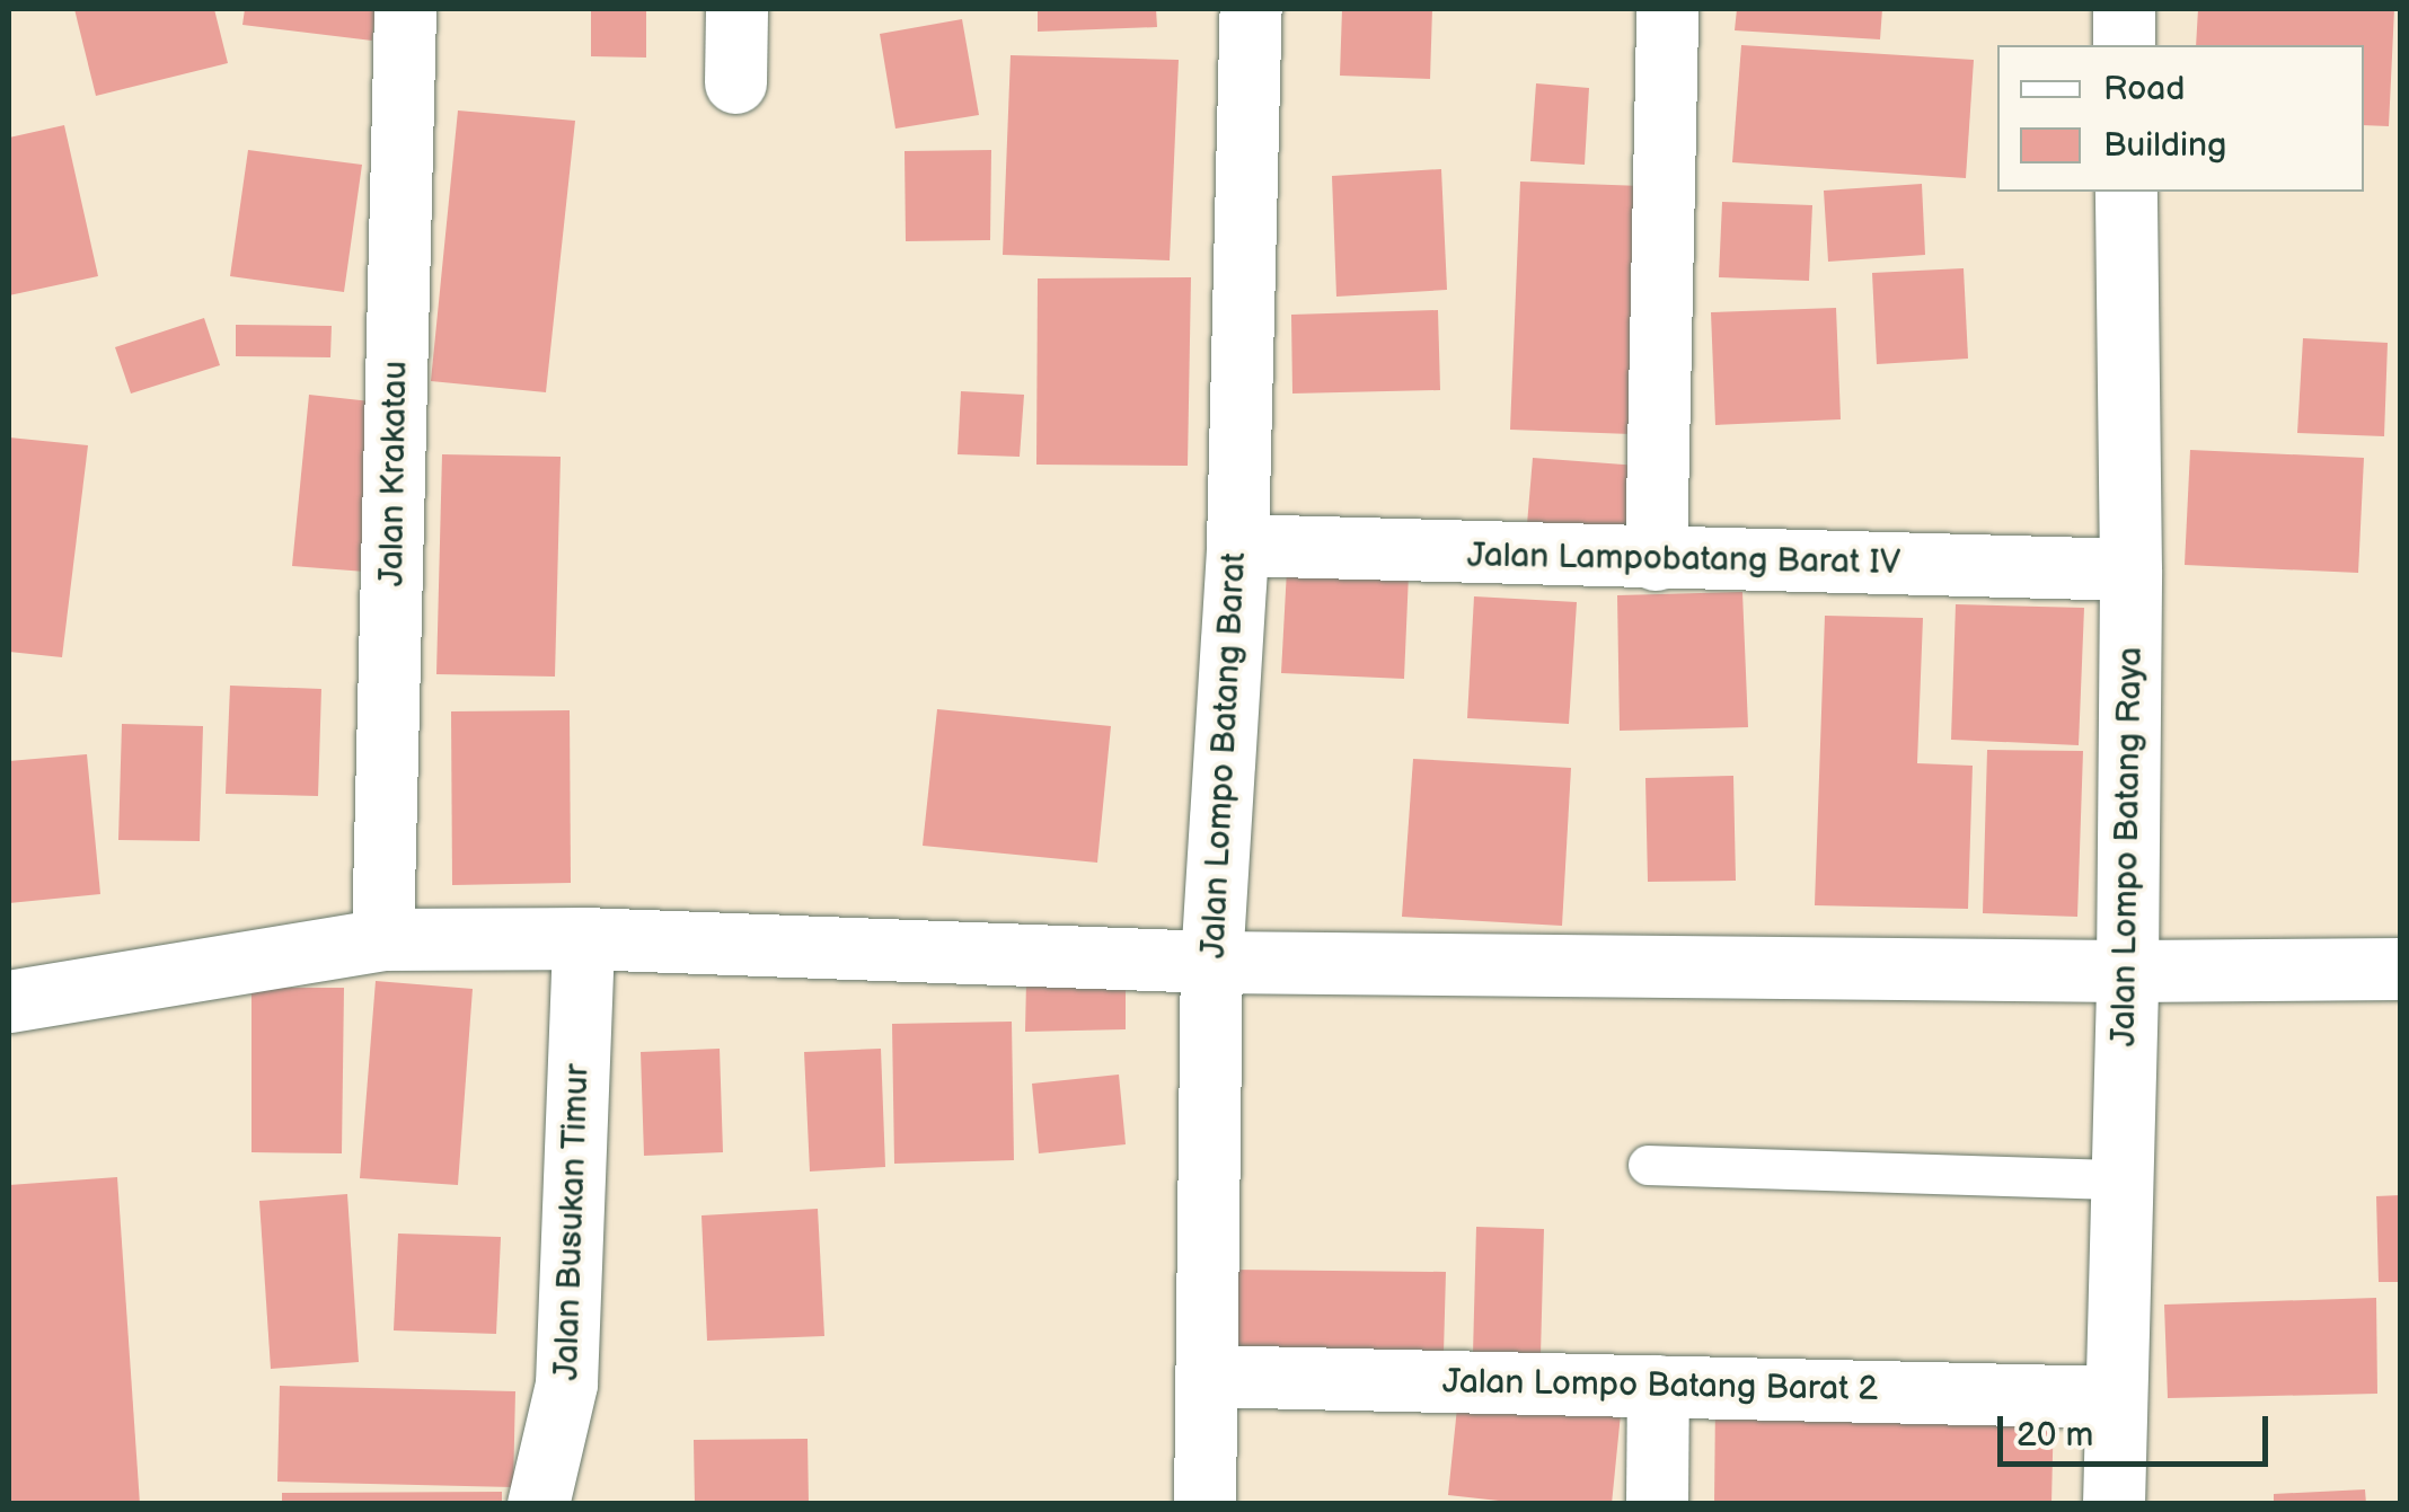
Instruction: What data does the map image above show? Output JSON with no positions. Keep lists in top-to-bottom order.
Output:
{
  "streets": {
    "street": [
      "Jalan Krakatau",
      "Jalan Lampobatang Barat IV",
      "Jalan Lompo Batang Barat",
      "Jalan Lompo Batang Raya",
      "Jalan Busukan Timur",
      "Jalan Lompo Batang Barat 2"
    ]
  },
  "crossings": [
    ["Jalan Lampobatang Barat IV", "Jalan Lompo Batang Barat"],
    ["Jalan Lampobatang Barat IV", "Jalan Lompo Batang Raya"],
    ["Jalan Lompo Batang Barat", "Jalan Lompo Batang Barat 2"],
    ["Jalan Lompo Batang Raya", "Jalan Lompo Batang Barat 2"]
  ],
  "legend": ["Road", "Building"],
  "scale_bar": "20 m"
}
